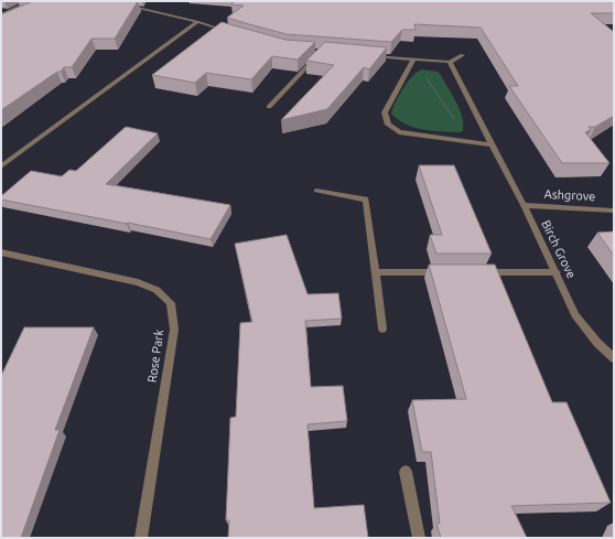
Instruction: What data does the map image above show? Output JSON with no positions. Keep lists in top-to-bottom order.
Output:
{
  "streets": {
    "street": ["Ashgrove", "Birch Grove", "Rose Park"]
  },
  "crossings": [
    ["Ashgrove", "Birch Grove"]
  ]
}
